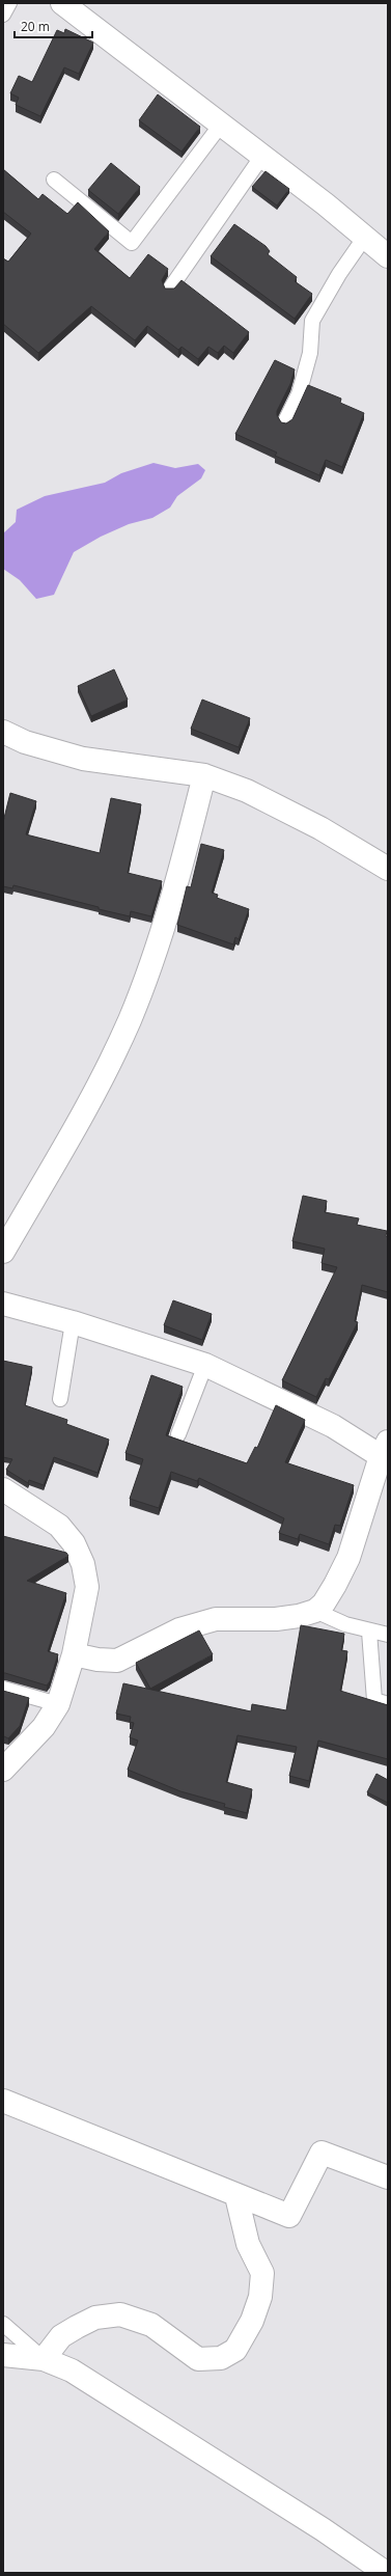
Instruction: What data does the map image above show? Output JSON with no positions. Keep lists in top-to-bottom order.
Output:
{
  "scale_bar": "20 m"
}
